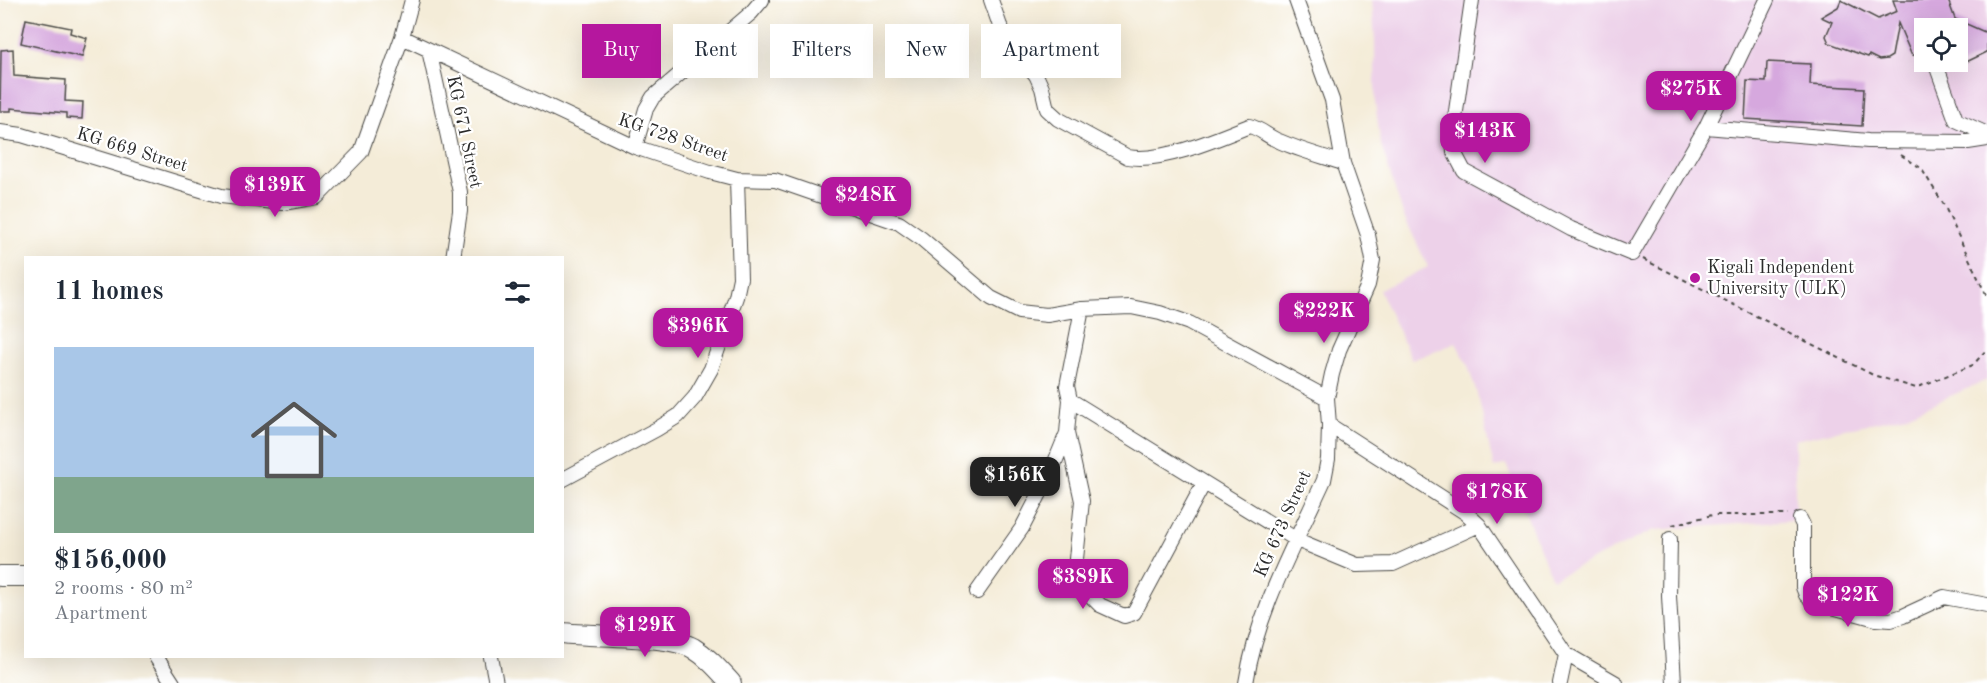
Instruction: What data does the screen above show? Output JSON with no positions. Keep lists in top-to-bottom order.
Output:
{
  "streets": {
    "street": [
      "KG 671 Street",
      "KG 728 Street",
      "KG 669 Street",
      "KG 673 Street"
    ]
  },
  "crossings": [
    ["KG 671 Street", "KG 728 Street"],
    ["KG 728 Street", "KG 669 Street"],
    ["KG 728 Street", "KG 673 Street"]
  ],
  "places": ["Kigali Independent University (ULK)"],
  "page": {
    "chip": [
      "Buy",
      "Rent",
      "Filters",
      "New",
      "Apartment"
    ],
    "price": [
      "$275K",
      "$143K",
      "$139K",
      "$248K",
      "$222K",
      "$396K",
      "$156K",
      "$178K",
      "$389K",
      "$122K",
      "$129K"
    ],
    "heading": "11 homes",
    "list": [
      {
        "name": "$156,000",
        "note": "2 rooms · 80 m² · Apartment"
      }
    ]
  }
}
